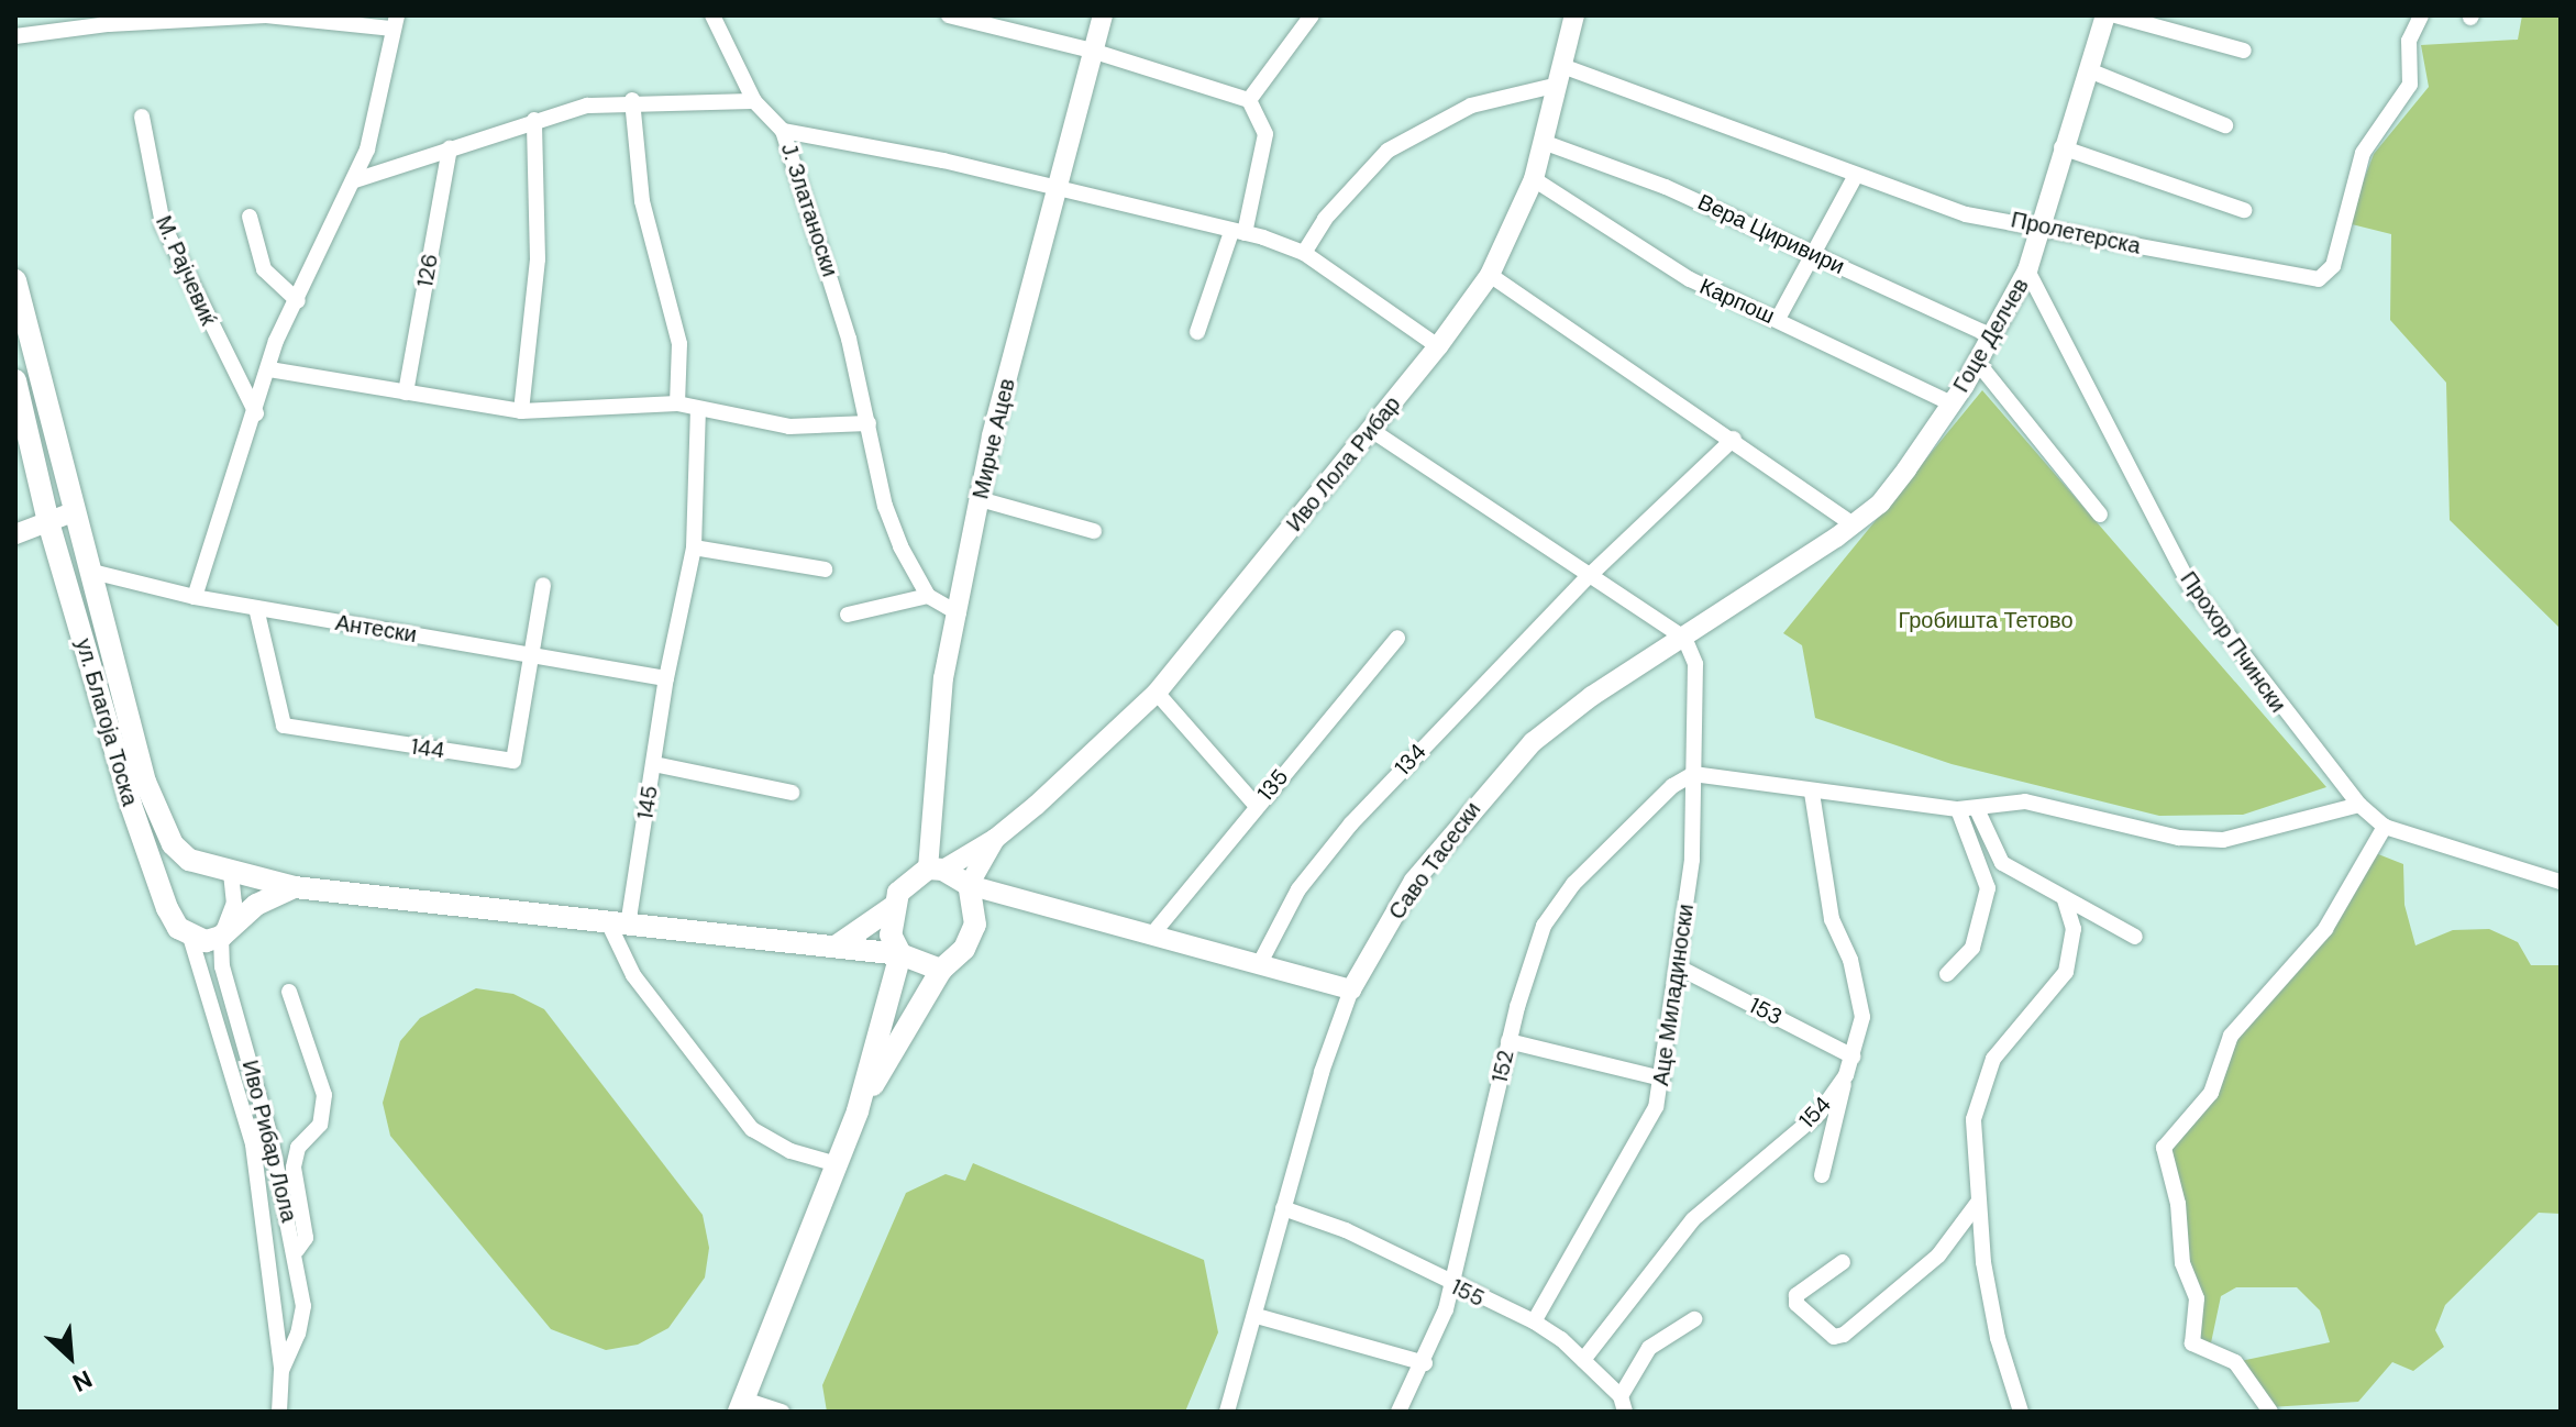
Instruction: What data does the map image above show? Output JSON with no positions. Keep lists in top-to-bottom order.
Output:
{
  "streets": {
    "main road": ["ул. Благоја Тоска"],
    "street": [
      "Ј. Златаноски",
      "Пролетерска",
      "Вера Циривири",
      "М. Рајчевиќ",
      "126",
      "Карпош",
      "Гоце Делчев",
      "Мирче Ацев",
      "Иво Лола Рибар",
      "Антески",
      "Прохор Пчински",
      "144",
      "134",
      "135",
      "145",
      "Саво Тасески",
      "Аце Миладиноски",
      "153",
      "152",
      "154",
      "Иво Рибар Лола",
      "155"
    ]
  },
  "crossings": [
    ["Пролетерска", "Гоце Делчев"],
    ["Пролетерска", "Иво Лола Рибар"],
    ["Вера Циривири", "Гоце Делчев"],
    ["Вера Циривири", "Иво Лола Рибар"],
    ["Карпош", "Гоце Делчев"],
    ["Карпош", "Иво Лола Рибар"],
    ["Гоце Делчев", "Прохор Пчински"],
    ["Гоце Делчев", "Саво Тасески"],
    ["Антески", "144"],
    ["Антески", "145"],
    ["ул. Благоја Тоска", "Иво Рибар Лола"],
    ["Саво Тасески", "Аце Миладиноски"],
    ["Саво Тасески", "155"],
    ["Аце Миладиноски", "153"],
    ["Аце Миладиноски", "152"],
    ["Аце Миладиноски", "155"],
    ["153", "154"],
    ["152", "155"],
    ["154", "155"]
  ],
  "parks": ["Гробишта Тетово"],
  "north": "bottom right"
}
